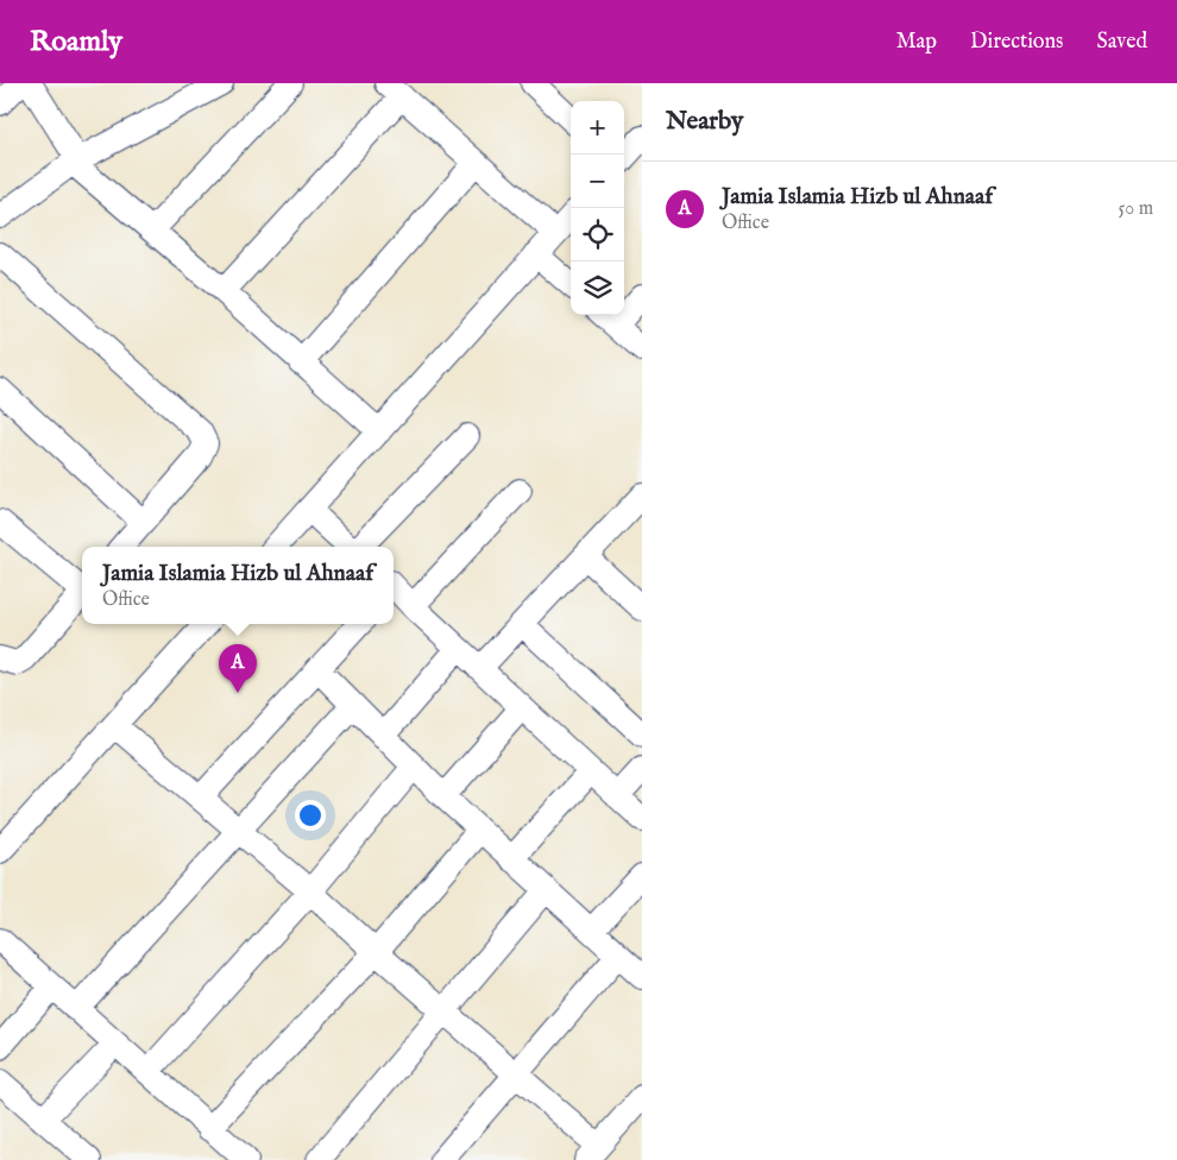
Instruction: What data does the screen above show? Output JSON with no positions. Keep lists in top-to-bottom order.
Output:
{
  "page": {
    "header": "Roamly",
    "nav": ["Map", "Directions", "Saved"],
    "heading": "Nearby",
    "map_buttons": ["+", "−"],
    "list": [
      {
        "mark": "A",
        "name": "Jamia Islamia Hizb ul Ahnaaf",
        "note": "Office",
        "value": "50 m"
      }
    ],
    "popup": ["Jamia Islamia Hizb ul Ahnaaf", "Office"],
    "pins": "A"
  }
}
